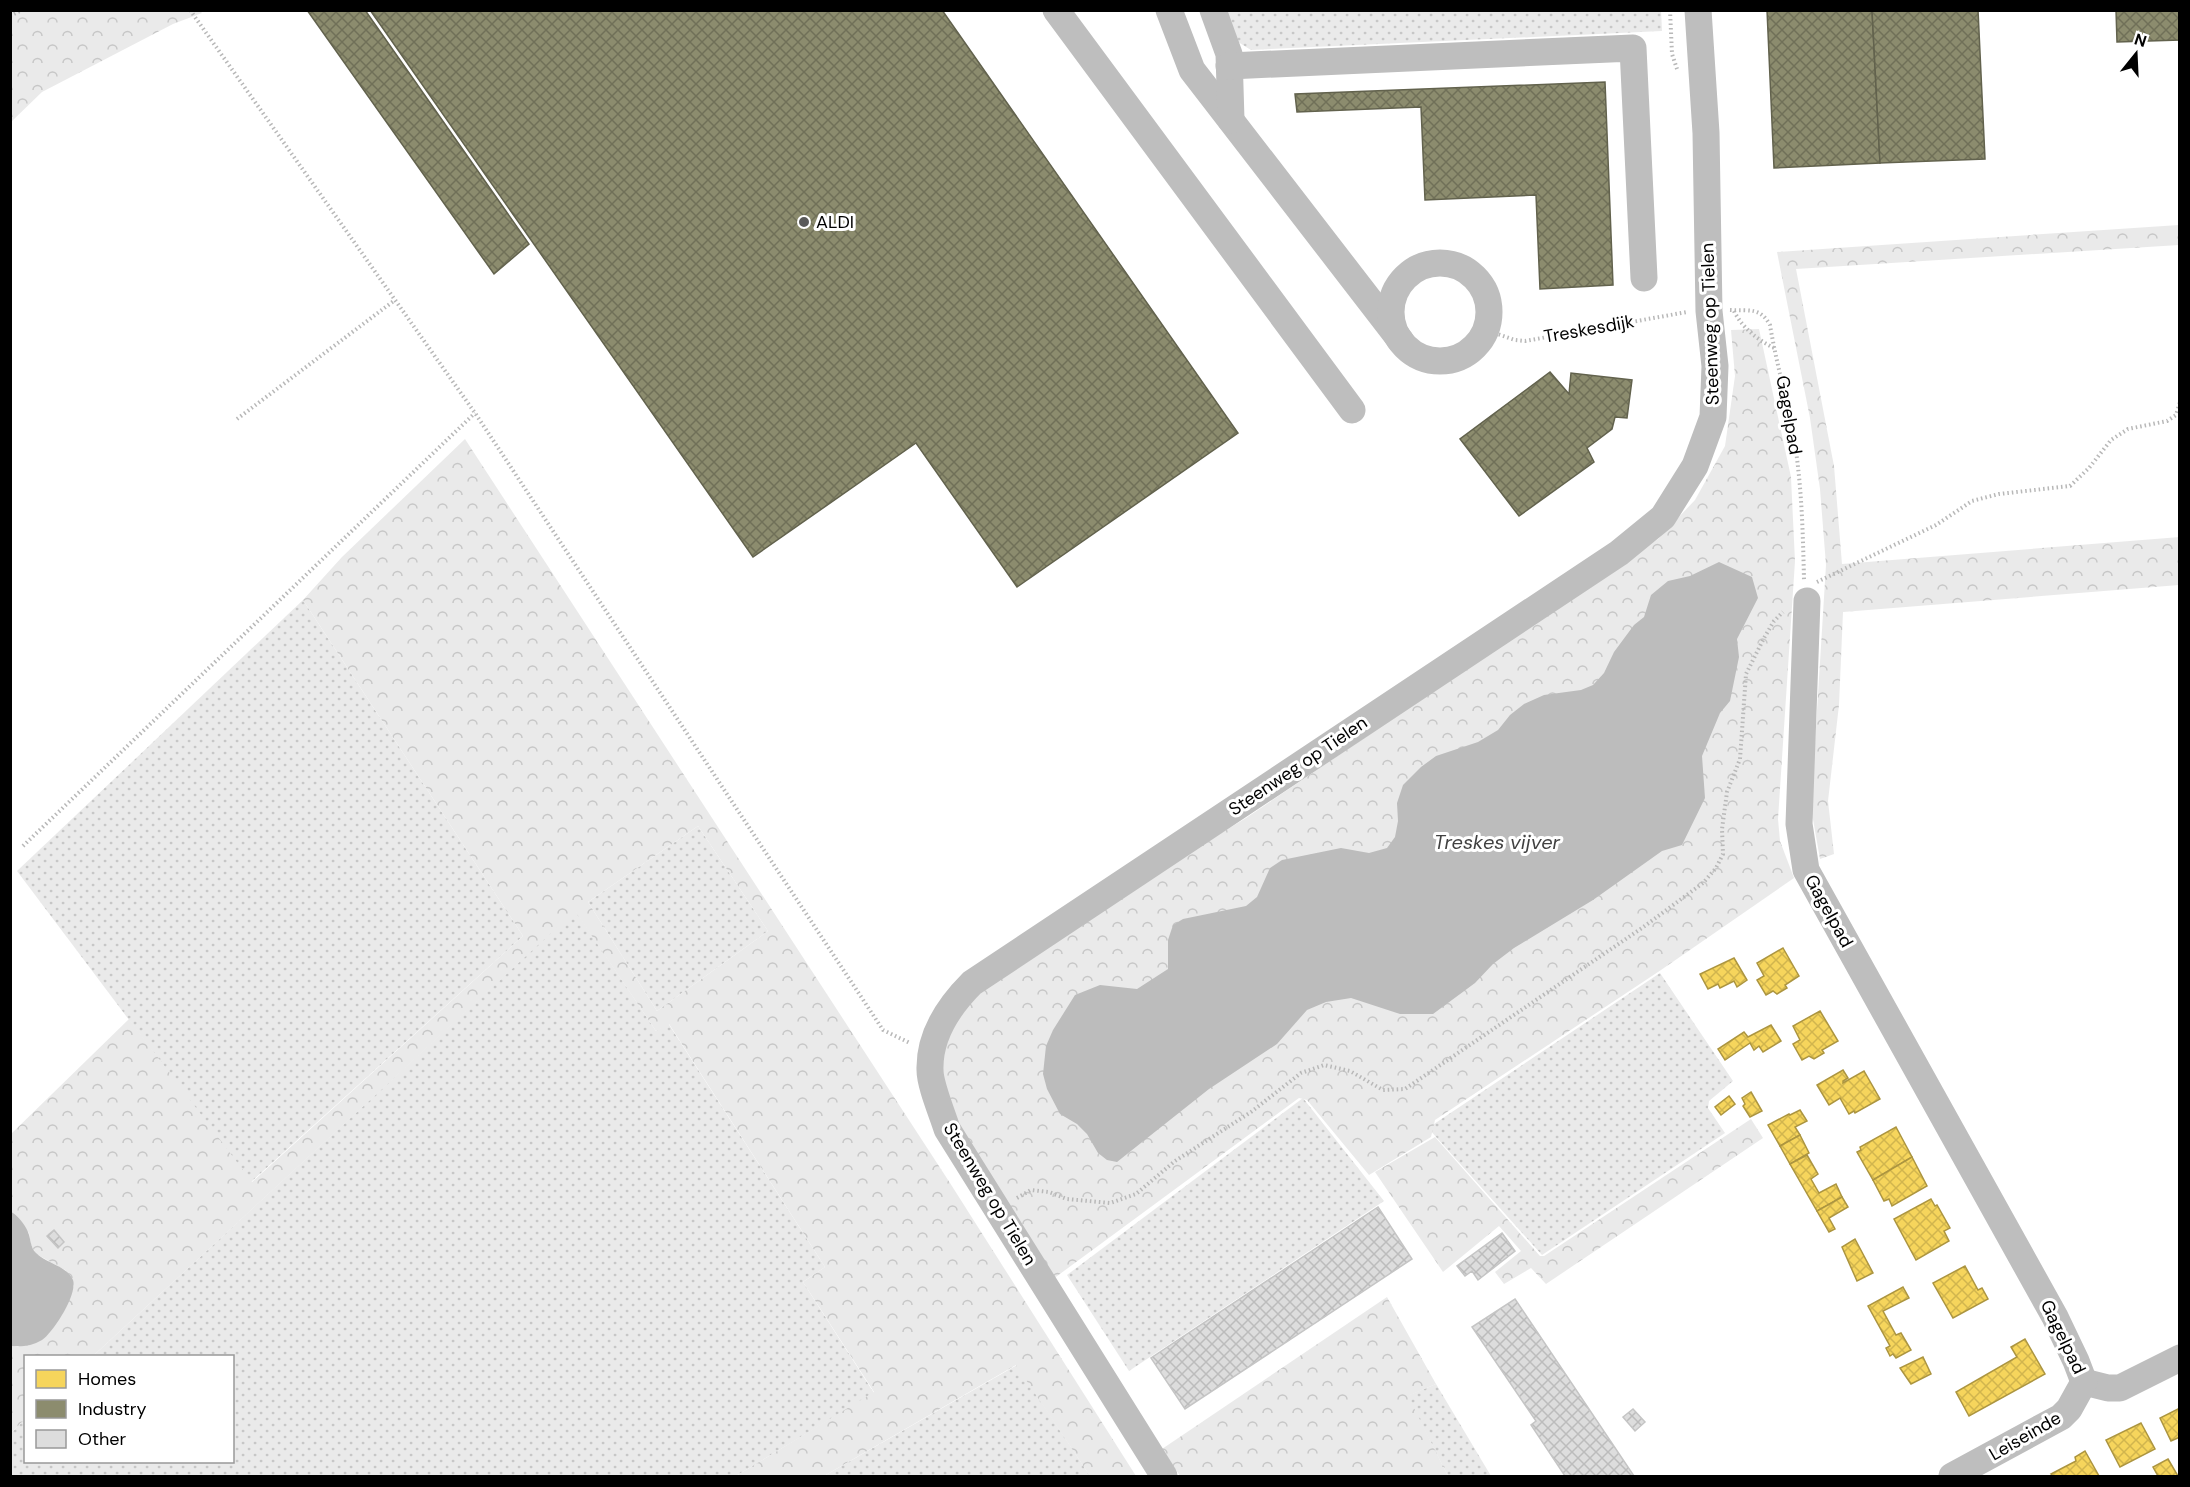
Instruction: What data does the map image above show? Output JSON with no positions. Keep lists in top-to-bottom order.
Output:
{
  "streets": {
    "street": ["Steenweg op Tielen", "Gagelpad", "Leiseinde"],
    "path": ["Treskesdijk"]
  },
  "crossings": [
    ["Gagelpad", "Leiseinde"]
  ],
  "water": ["Treskes vijver"],
  "places": ["ALDI"],
  "legend": ["Homes", "Industry", "Other"],
  "north": "top"
}
